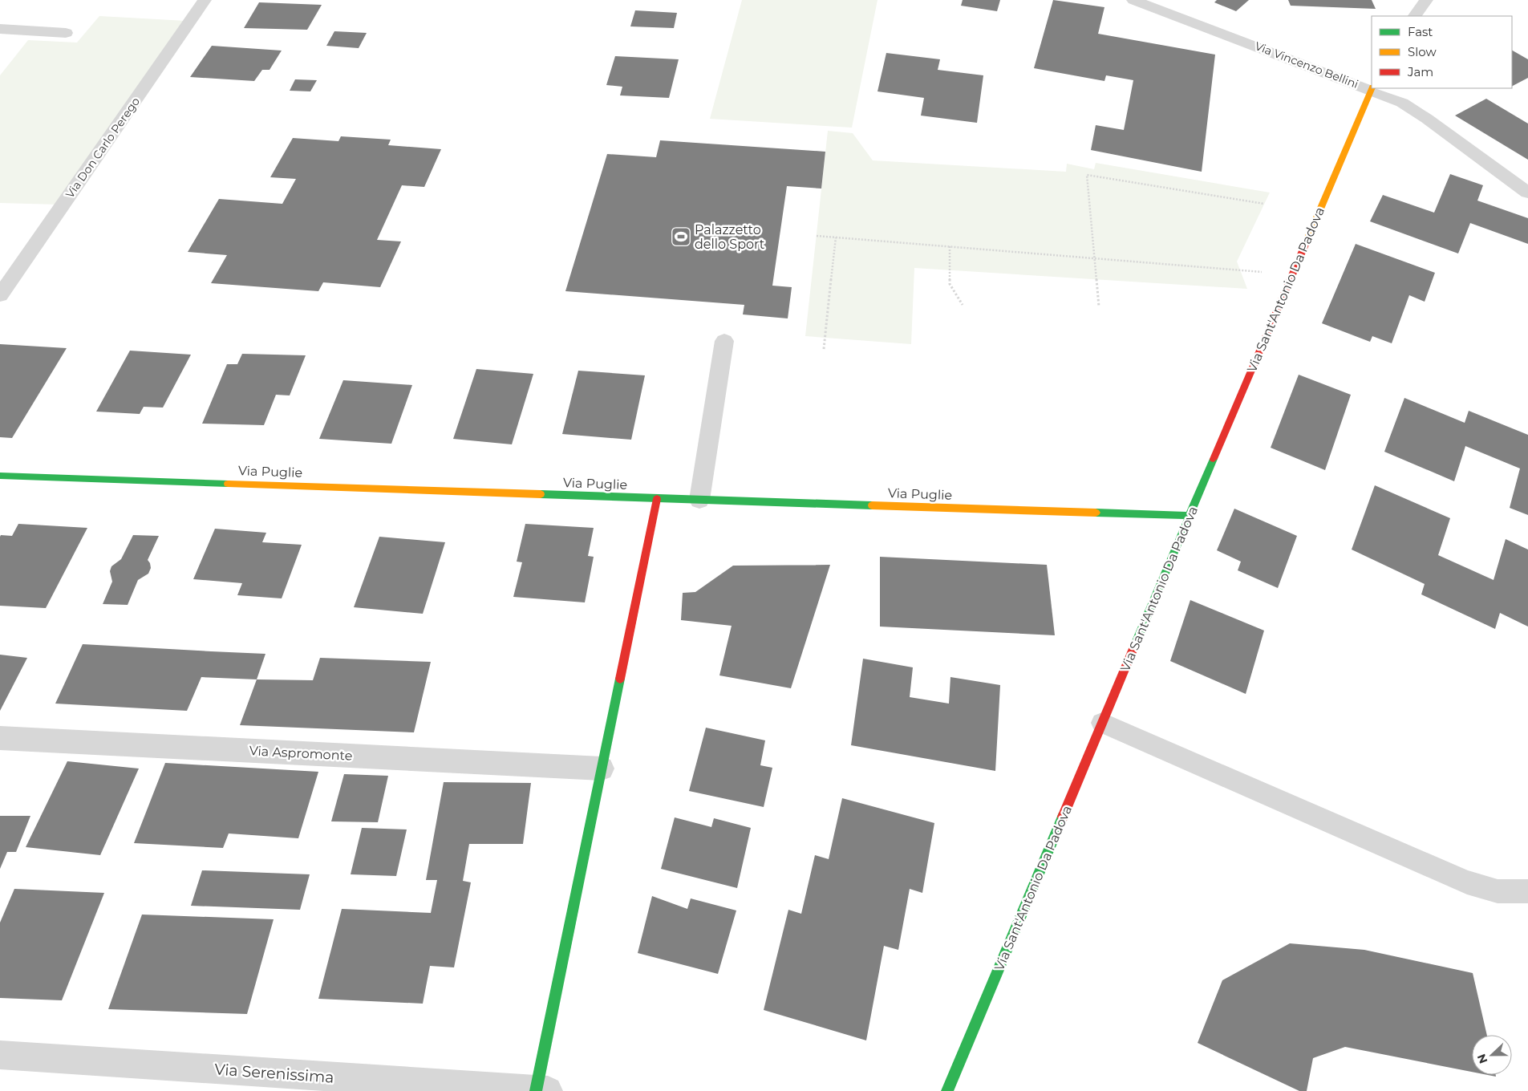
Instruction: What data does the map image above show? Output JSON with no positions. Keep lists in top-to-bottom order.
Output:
{
  "streets": {
    "street": [
      "Via Vincenzo Bellini",
      "Via Don Carlo Perego",
      "Via Sant'Antonio Da Padova",
      "Via Puglie",
      "Via Aspromonte",
      "Via Serenissima"
    ]
  },
  "crossings": [
    ["Via Vincenzo Bellini", "Via Sant'Antonio Da Padova"],
    ["Via Sant'Antonio Da Padova", "Via Puglie"]
  ],
  "places": {
    "sports": ["Palazzetto dello Sport"]
  },
  "legend": ["Fast", "Slow", "Jam"],
  "north": "left"
}
